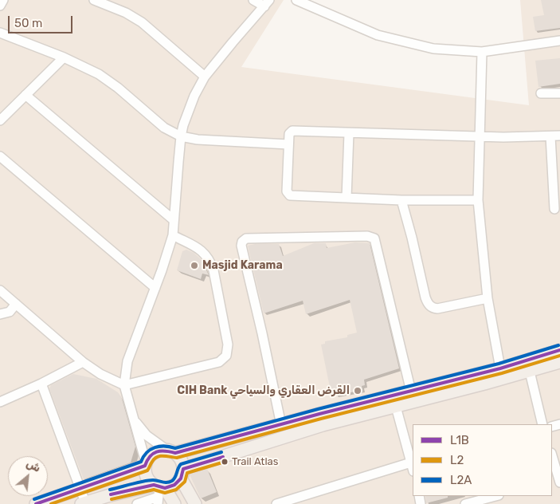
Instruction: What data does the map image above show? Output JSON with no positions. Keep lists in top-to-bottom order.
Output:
{
  "places": ["Masjid Karama", "CIH Bank القرض العقاري والسياحي", "Trail Atlas"],
  "lines": ["transit line L2A", "transit line L1B", "transit line L2"],
  "legend": ["L1B", "L2", "L2A"],
  "scale_bar": "50 m",
  "north": "top right"
}
